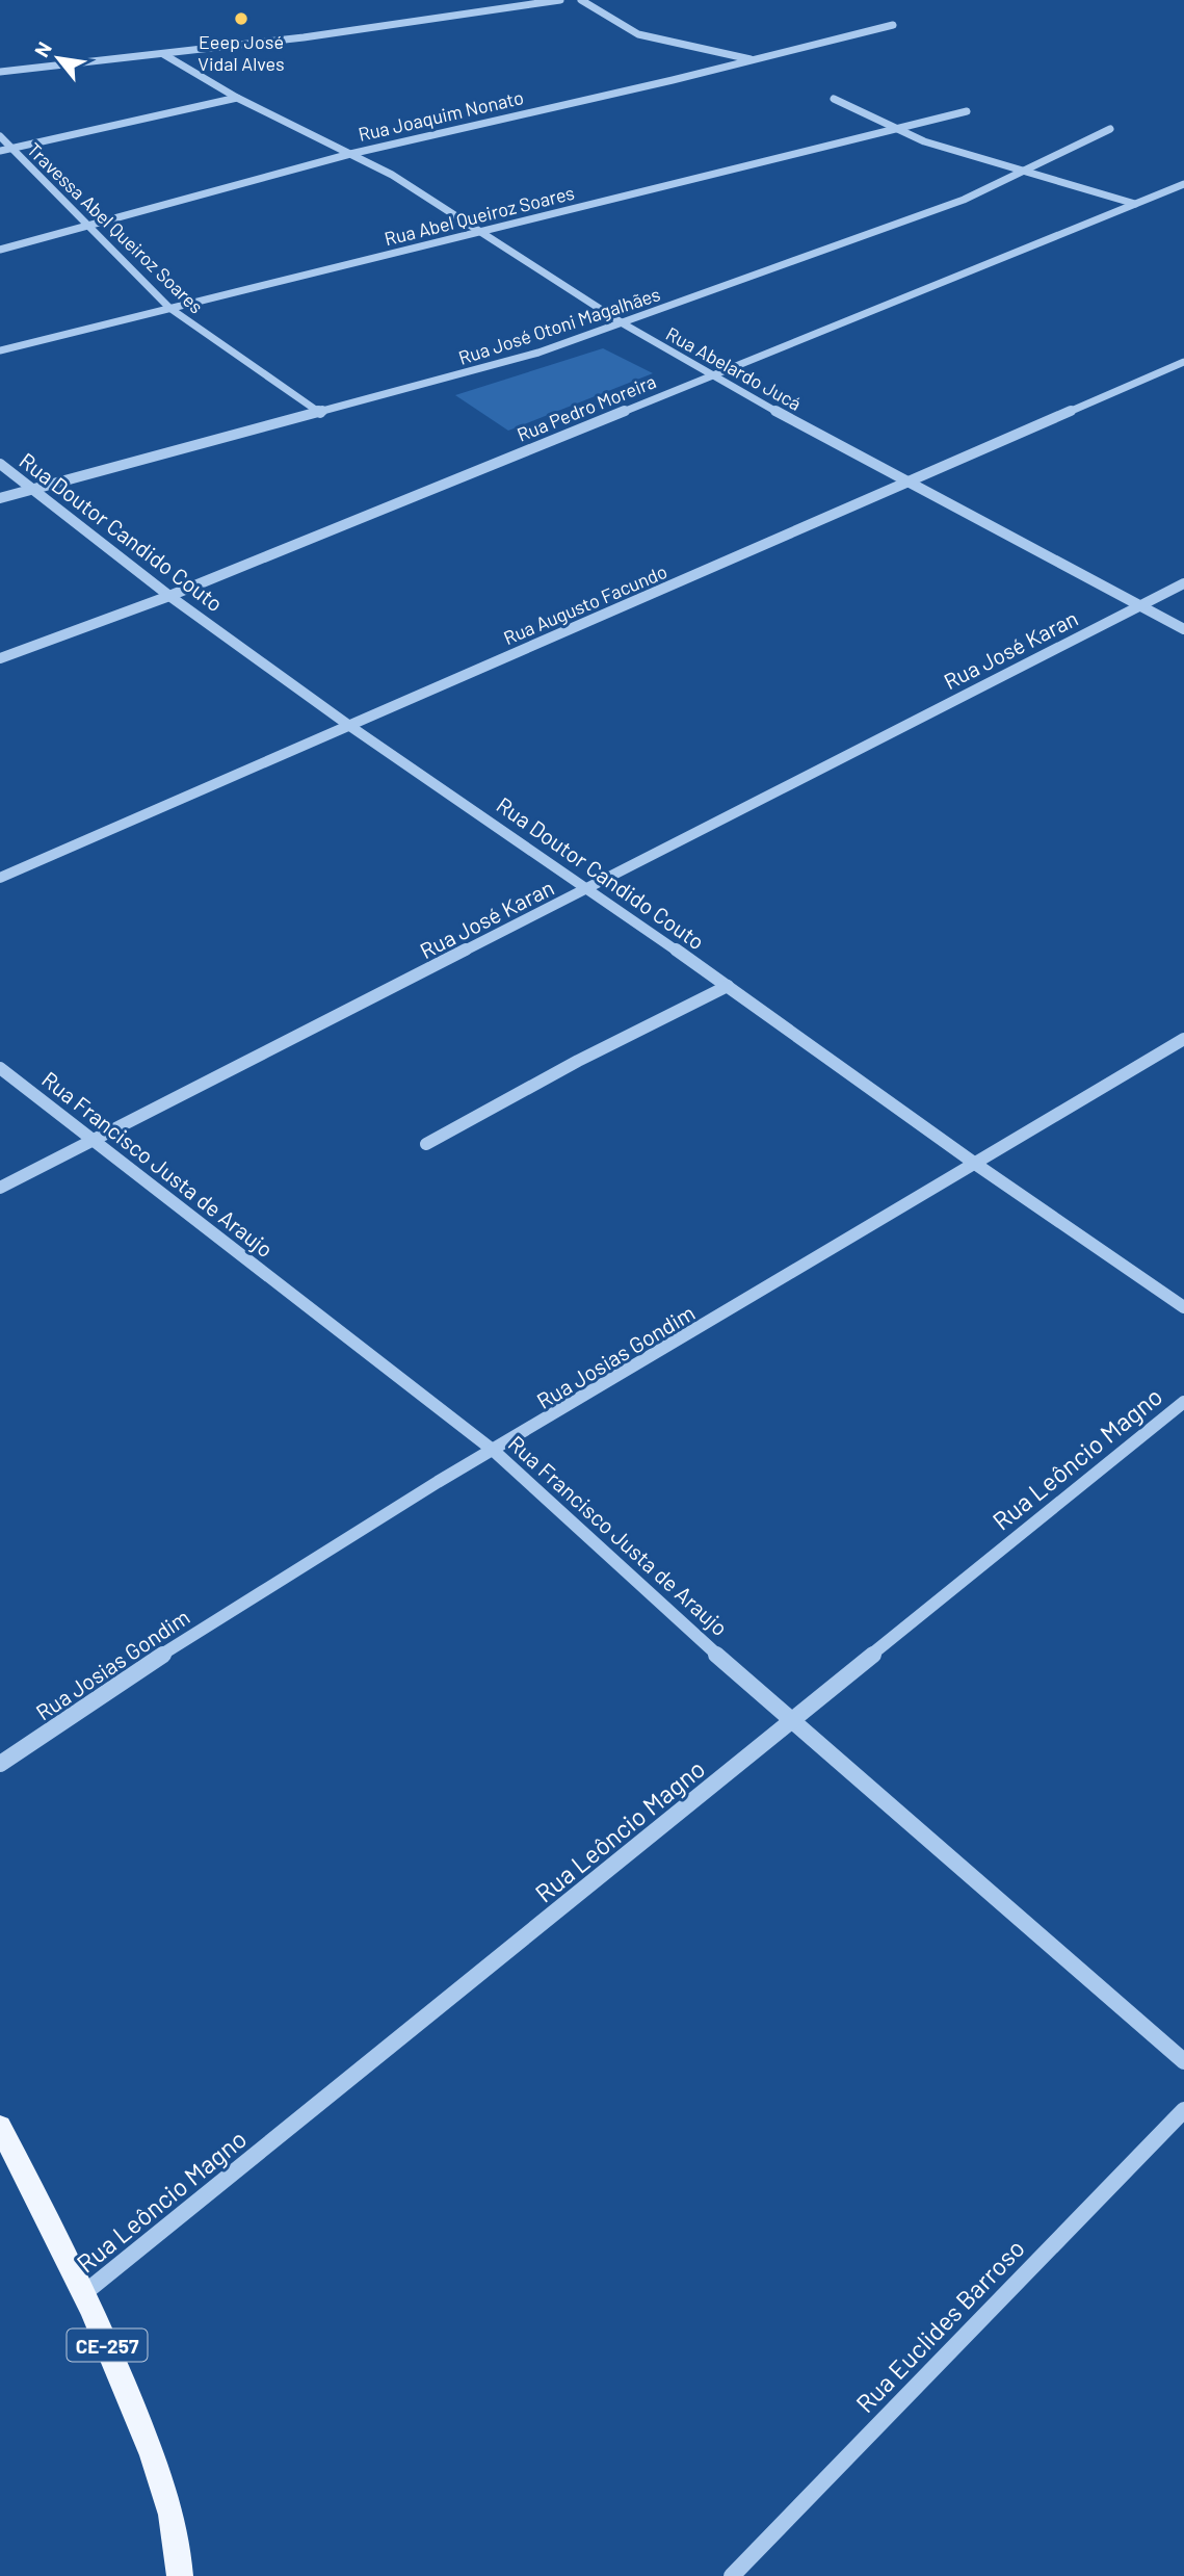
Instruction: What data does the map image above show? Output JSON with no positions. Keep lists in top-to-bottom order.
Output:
{
  "streets": {
    "main road": ["CE-257"],
    "street": [
      "Rua Joaquim Nonato",
      "Rua Abel Queiroz Soares",
      "Travessa Abel Queiroz Soares",
      "Rua José Otoni Magalhães",
      "Rua Abelardo Jucá",
      "Rua Pedro Moreira",
      "Rua Doutor Candido Couto",
      "Rua Augusto Facundo",
      "Rua José Karan",
      "Rua Francisco Justa de Araujo",
      "Rua Josias Gondim",
      "Rua Leôncio Magno",
      "Rua Euclides Barroso"
    ]
  },
  "crossings": [
    ["Rua Joaquim Nonato", "Travessa Abel Queiroz Soares"],
    ["Rua Joaquim Nonato", "Rua Abelardo Jucá"],
    ["Rua Abel Queiroz Soares", "Travessa Abel Queiroz Soares"],
    ["Rua Abel Queiroz Soares", "Rua Abelardo Jucá"],
    ["Travessa Abel Queiroz Soares", "Rua José Otoni Magalhães"],
    ["Rua José Otoni Magalhães", "Rua Abelardo Jucá"],
    ["Rua José Otoni Magalhães", "Rua Doutor Candido Couto"],
    ["Rua Abelardo Jucá", "Rua Pedro Moreira"],
    ["Rua Abelardo Jucá", "Rua Augusto Facundo"],
    ["Rua Abelardo Jucá", "Rua José Karan"],
    ["Rua Pedro Moreira", "Rua Doutor Candido Couto"],
    ["Rua Doutor Candido Couto", "Rua Augusto Facundo"],
    ["Rua Doutor Candido Couto", "Rua José Karan"],
    ["Rua Doutor Candido Couto", "Rua Josias Gondim"],
    ["Rua José Karan", "Rua Francisco Justa de Araujo"],
    ["Rua Francisco Justa de Araujo", "Rua Josias Gondim"],
    ["Rua Francisco Justa de Araujo", "Rua Leôncio Magno"],
    ["Rua Leôncio Magno", "CE-257"]
  ],
  "places": ["Eeep José Vidal Alves"],
  "north": "top left"
}
